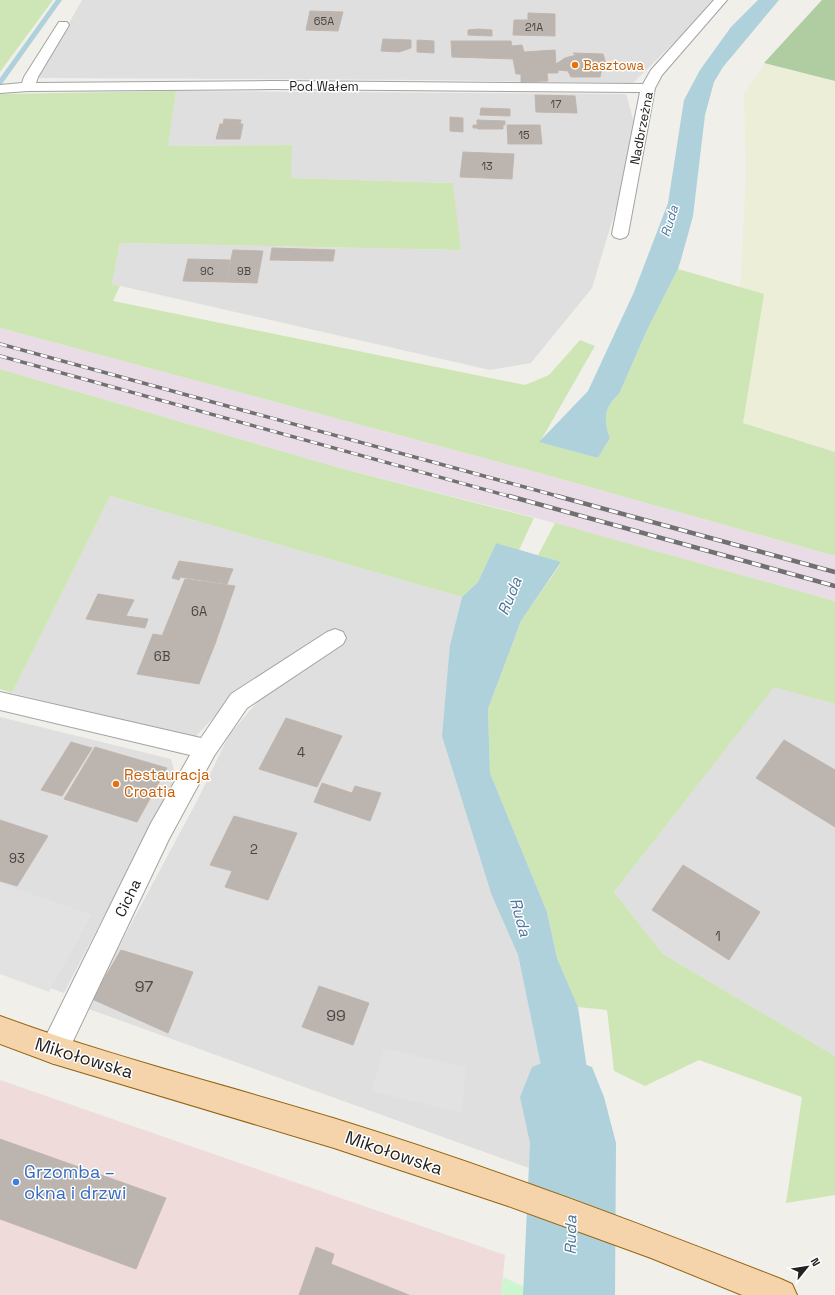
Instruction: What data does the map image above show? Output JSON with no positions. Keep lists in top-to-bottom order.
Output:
{
  "streets": {
    "main road": ["Mikołowska"],
    "street": ["Pod Wałem", "Nadbrzeżna", "Cicha"]
  },
  "crossings": [
    ["Pod Wałem", "Nadbrzeżna"],
    ["Cicha", "Mikołowska"]
  ],
  "water": ["Ruda"],
  "places": ["Basztowa", "Restauracja Croatia", "Grzomba – okna i drzwi"],
  "house_numbers": [
    "65A",
    "21A",
    "17",
    "15",
    "13",
    "9C",
    "9B",
    "6A",
    "6B",
    "4",
    "2",
    "93",
    "1",
    "97",
    "99"
  ],
  "north": "top right"
}
